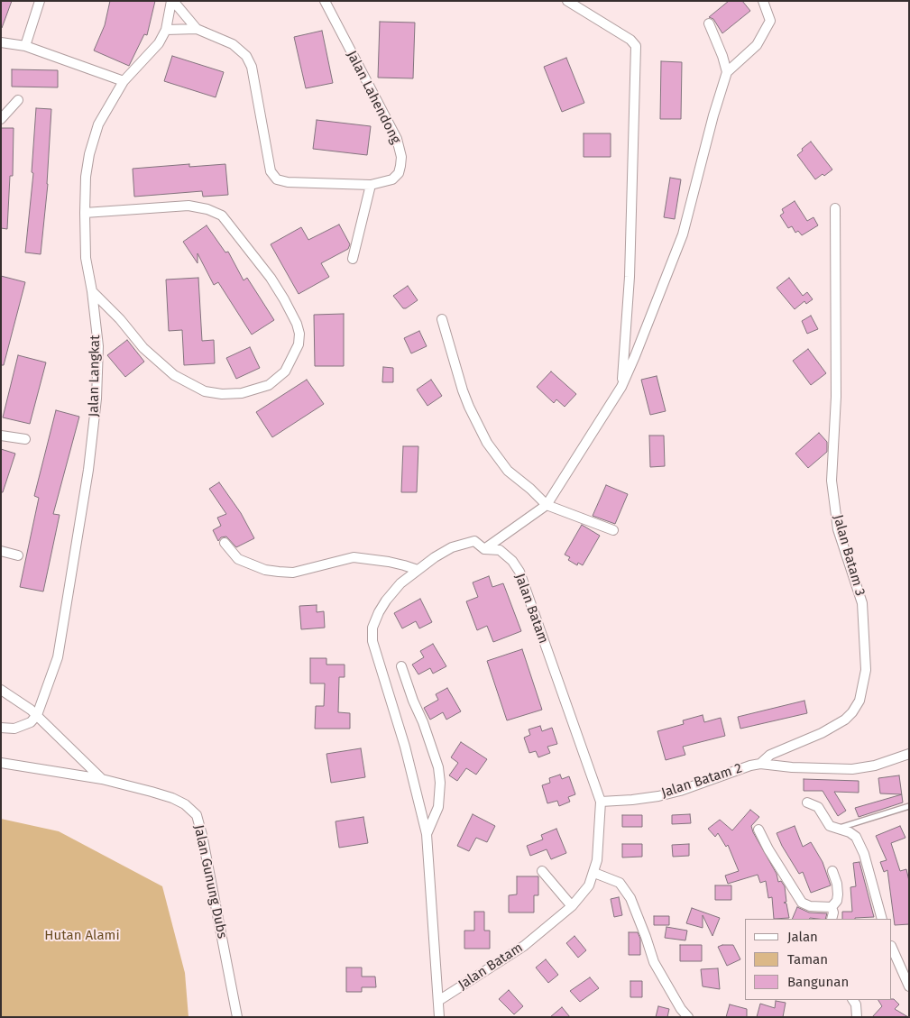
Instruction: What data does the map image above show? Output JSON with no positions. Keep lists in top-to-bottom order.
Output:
{
  "streets": {
    "street": [
      "Jalan Lahendong",
      "Jalan Langkat",
      "Jalan Batam 3",
      "Jalan Batam",
      "Jalan Batam 2",
      "Jalan Gunung Dubs"
    ]
  },
  "crossings": [
    ["Jalan Batam 3", "Jalan Batam 2"],
    ["Jalan Batam", "Jalan Batam 2"]
  ],
  "parks": ["Hutan Alami"],
  "legend": ["Jalan", "Taman", "Bangunan"]
}
